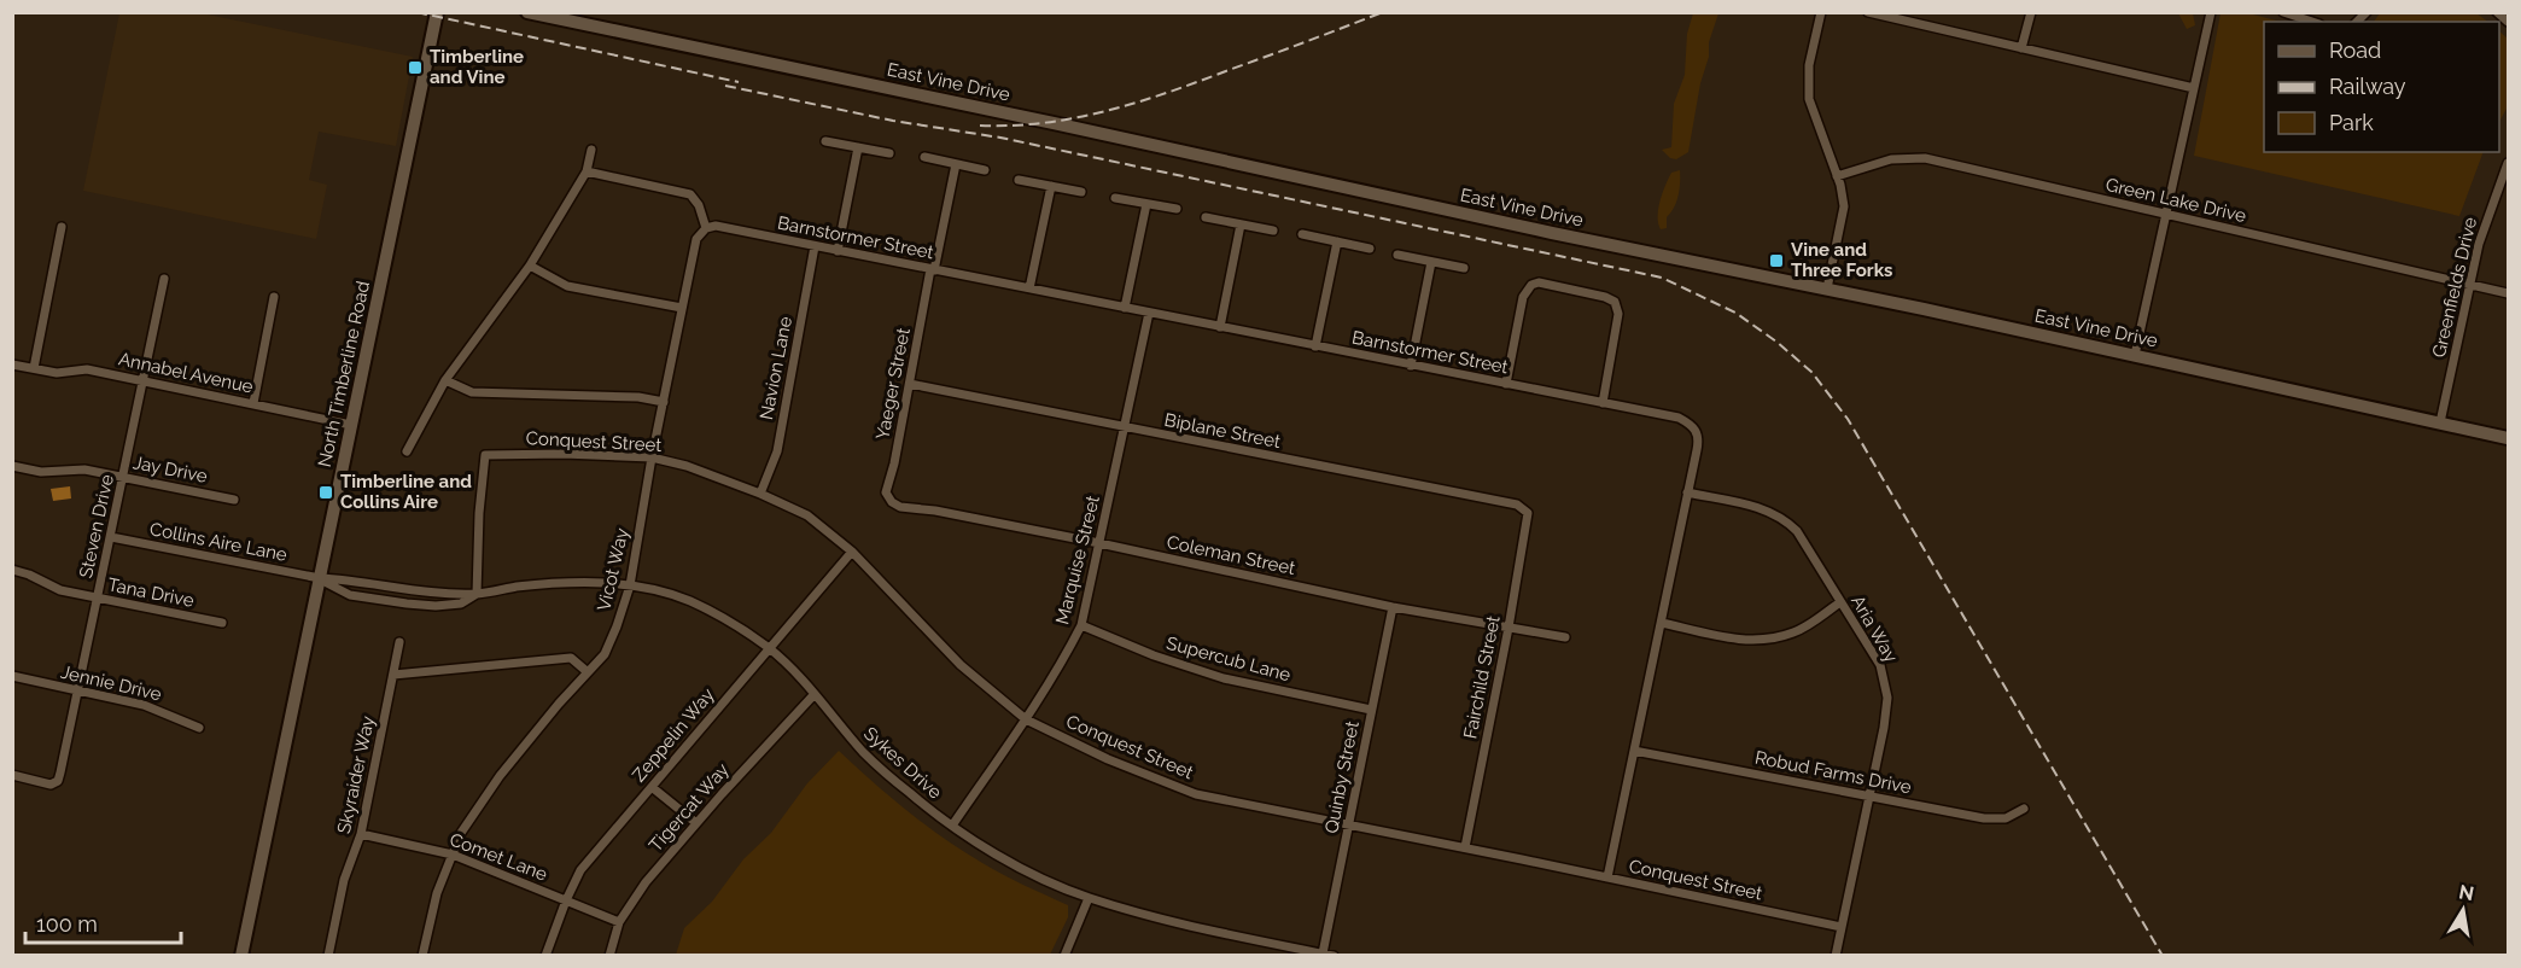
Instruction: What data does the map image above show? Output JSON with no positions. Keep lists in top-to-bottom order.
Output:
{
  "streets": {
    "street": [
      "East Vine Drive",
      "Green Lake Drive",
      "Barnstormer Street",
      "Greenfields Drive",
      "Navion Lane",
      "Annabel Avenue",
      "North Timberline Road",
      "Yaeger Street",
      "Biplane Street",
      "Conquest Street",
      "Jay Drive",
      "Steven Drive",
      "Collins Aire Lane",
      "Coleman Street",
      "Marquise Street",
      "Vicot Way",
      "Tana Drive",
      "Aria Way",
      "Supercub Lane",
      "Fairchild Street",
      "Jennie Drive",
      "Zeppelin Way",
      "Sykes Drive",
      "Robud Farms Drive",
      "Skyraider Way",
      "Quinby Street",
      "Tigercat Way",
      "Comet Lane"
    ]
  },
  "crossings": [
    ["East Vine Drive", "Greenfields Drive"],
    ["Green Lake Drive", "Greenfields Drive"],
    ["Barnstormer Street", "Navion Lane"],
    ["Barnstormer Street", "Yaeger Street"],
    ["Barnstormer Street", "Conquest Street"],
    ["Barnstormer Street", "Marquise Street"],
    ["Barnstormer Street", "Vicot Way"],
    ["Barnstormer Street", "Aria Way"],
    ["Barnstormer Street", "Robud Farms Drive"],
    ["Navion Lane", "Conquest Street"],
    ["Annabel Avenue", "North Timberline Road"],
    ["Annabel Avenue", "Steven Drive"],
    ["North Timberline Road", "Collins Aire Lane"],
    ["Yaeger Street", "Biplane Street"],
    ["Yaeger Street", "Coleman Street"],
    ["Biplane Street", "Marquise Street"],
    ["Biplane Street", "Fairchild Street"],
    ["Conquest Street", "Marquise Street"],
    ["Conquest Street", "Vicot Way"],
    ["Conquest Street", "Aria Way"],
    ["Conquest Street", "Fairchild Street"],
    ["Conquest Street", "Zeppelin Way"],
    ["Conquest Street", "Sykes Drive"],
    ["Conquest Street", "Quinby Street"],
    ["Jay Drive", "Steven Drive"],
    ["Steven Drive", "Collins Aire Lane"],
    ["Steven Drive", "Tana Drive"],
    ["Steven Drive", "Jennie Drive"],
    ["Coleman Street", "Marquise Street"],
    ["Coleman Street", "Fairchild Street"],
    ["Coleman Street", "Quinby Street"],
    ["Marquise Street", "Supercub Lane"],
    ["Marquise Street", "Sykes Drive"],
    ["Vicot Way", "Sykes Drive"],
    ["Vicot Way", "Comet Lane"],
    ["Aria Way", "Robud Farms Drive"],
    ["Supercub Lane", "Quinby Street"],
    ["Zeppelin Way", "Sykes Drive"],
    ["Zeppelin Way", "Comet Lane"],
    ["Sykes Drive", "Quinby Street"],
    ["Sykes Drive", "Tigercat Way"],
    ["Skyraider Way", "Comet Lane"],
    ["Tigercat Way", "Comet Lane"]
  ],
  "places": {
    "transit": ["Timberline and Vine", "Vine and Three Forks", "Timberline and Collins Aire"]
  },
  "legend": ["Road", "Railway", "Park"],
  "scale_bar": "100 m",
  "north": "top"
}
